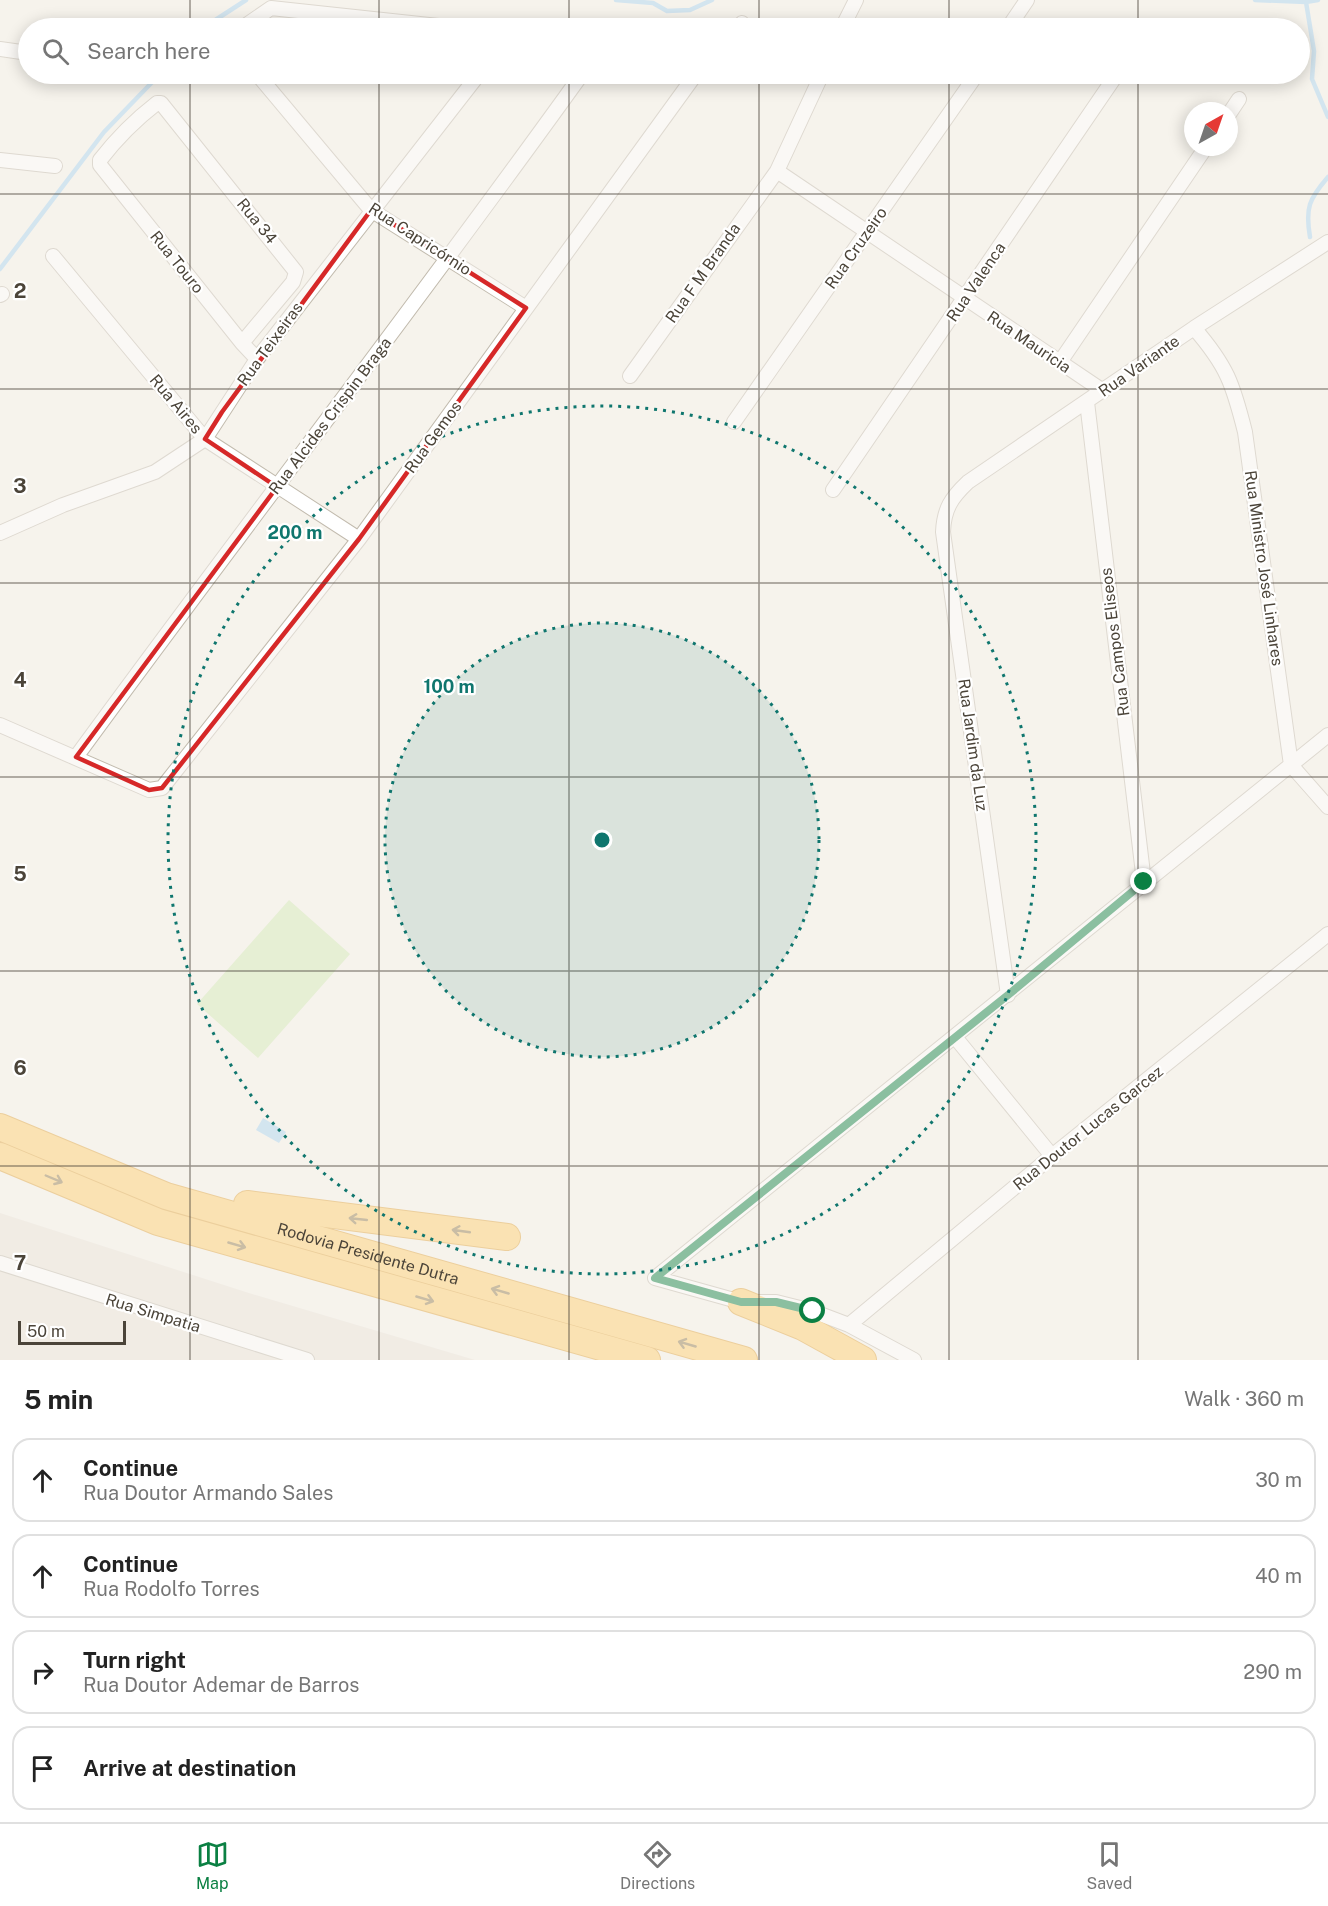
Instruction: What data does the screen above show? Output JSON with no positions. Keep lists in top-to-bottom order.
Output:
{
  "streets": {
    "highway": ["Rodovia Presidente Dutra"],
    "street": [
      "Rua 34",
      "Rua Capricórnio",
      "Rua Cruzeiro",
      "Rua Touro",
      "Rua F M Branda",
      "Rua Valenca",
      "Rua Mauricia",
      "Rua Teixeiras",
      "Rua Variante",
      "Rua Aires",
      "Rua Alcides Crispin Braga",
      "Rua Gemos",
      "Rua Ministro José Linhares",
      "Rua Campos Eliseos",
      "Rua Jardim da Luz",
      "Rua Doutor Lucas Garcez",
      "Rua Simpatia"
    ]
  },
  "crossings": [
    ["Rua 34", "Rua Touro"],
    ["Rua Capricórnio", "Rua Teixeiras"],
    ["Rua Capricórnio", "Rua Alcides Crispin Braga"],
    ["Rua Capricórnio", "Rua Gemos"],
    ["Rua Cruzeiro", "Rua Mauricia"],
    ["Rua Touro", "Rua Teixeiras"],
    ["Rua F M Branda", "Rua Mauricia"],
    ["Rua Valenca", "Rua Mauricia"],
    ["Rua Mauricia", "Rua Variante"],
    ["Rua Teixeiras", "Rua Aires"],
    ["Rua Variante", "Rua Ministro José Linhares"],
    ["Rua Variante", "Rua Campos Eliseos"],
    ["Rua Variante", "Rua Jardim da Luz"],
    ["Rua Aires", "Rua Alcides Crispin Braga"],
    ["Rua Aires", "Rua Gemos"],
    ["Rua Alcides Crispin Braga", "Rua Gemos"]
  ],
  "scale_bar": "50 m",
  "north": "top right",
  "page": {
    "search": "Search here",
    "scale": "50 m",
    "heading": ["5 min", "Walk · 360 m"],
    "list": [
      ["Continue", "Rua Doutor Armando Sales", "30 m"],
      ["Continue", "Rua Rodolfo Torres", "40 m"],
      ["Turn right", "Rua Doutor Ademar de Barros", "290 m"],
      "Arrive at destination"
    ],
    "nav": ["Map", "Directions", "Saved"]
  },
  "grid": {
    "rows": [
      "2",
      "3",
      "4",
      "5",
      "6",
      "7"
    ]
  },
  "rings": ["200 m", "100 m"]
}
